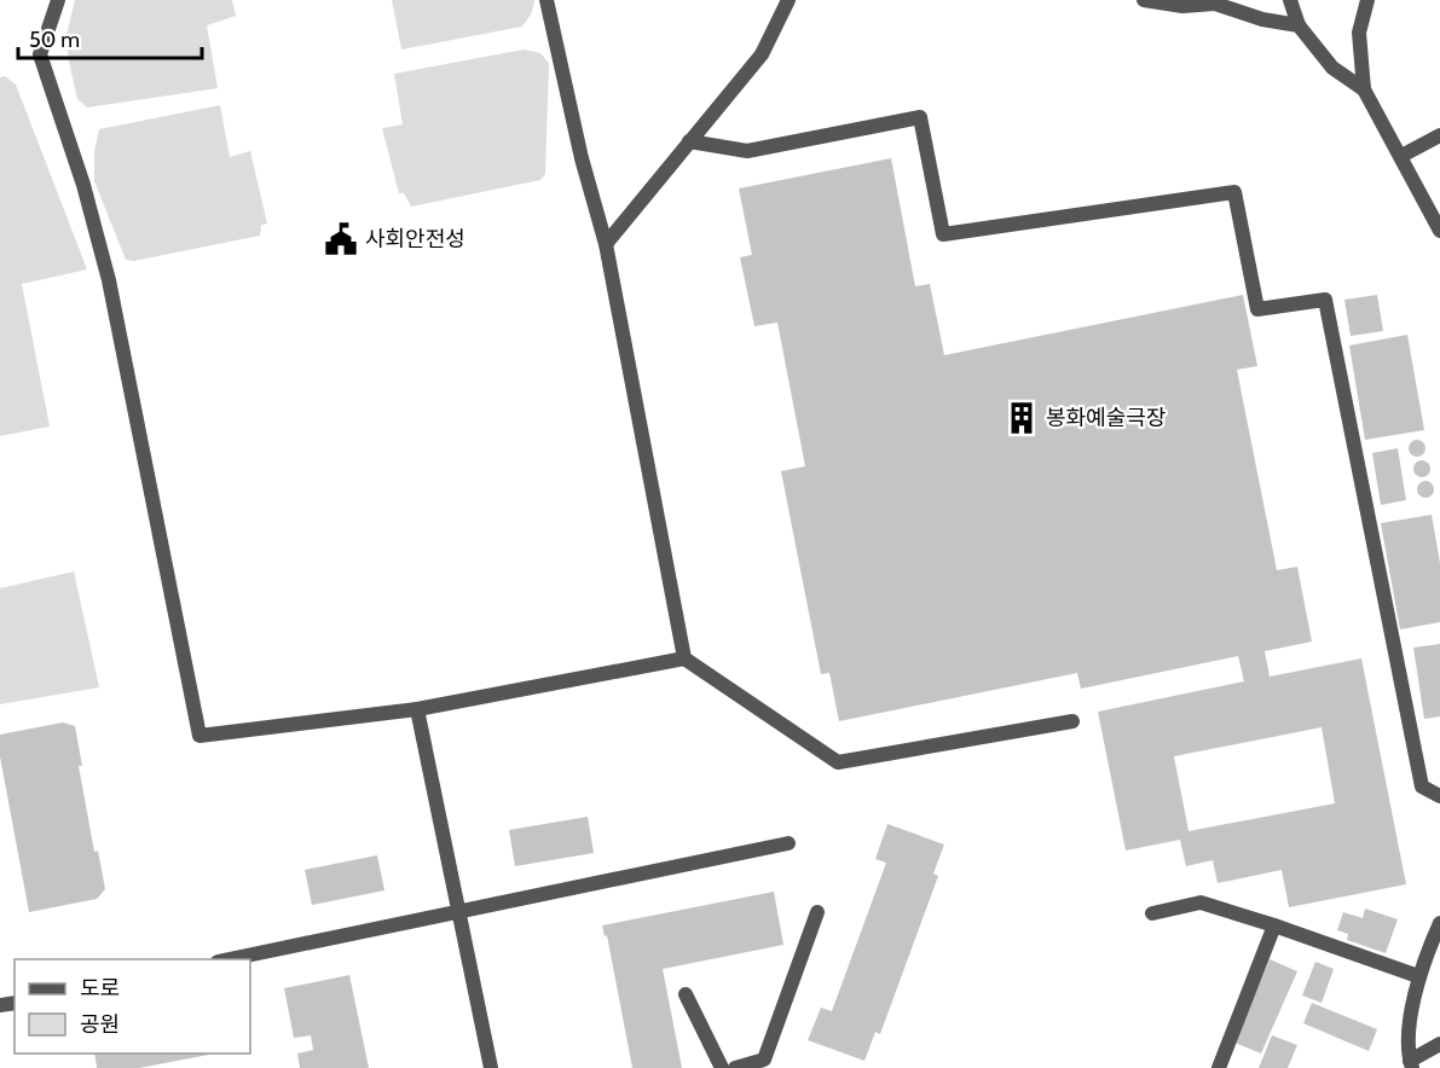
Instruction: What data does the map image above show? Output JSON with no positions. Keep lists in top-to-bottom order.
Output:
{
  "places": {
    "public building": ["사회안전성"],
    "building": ["봉화예술극장"]
  },
  "legend": ["도로", "공원"],
  "scale_bar": "50 m"
}
